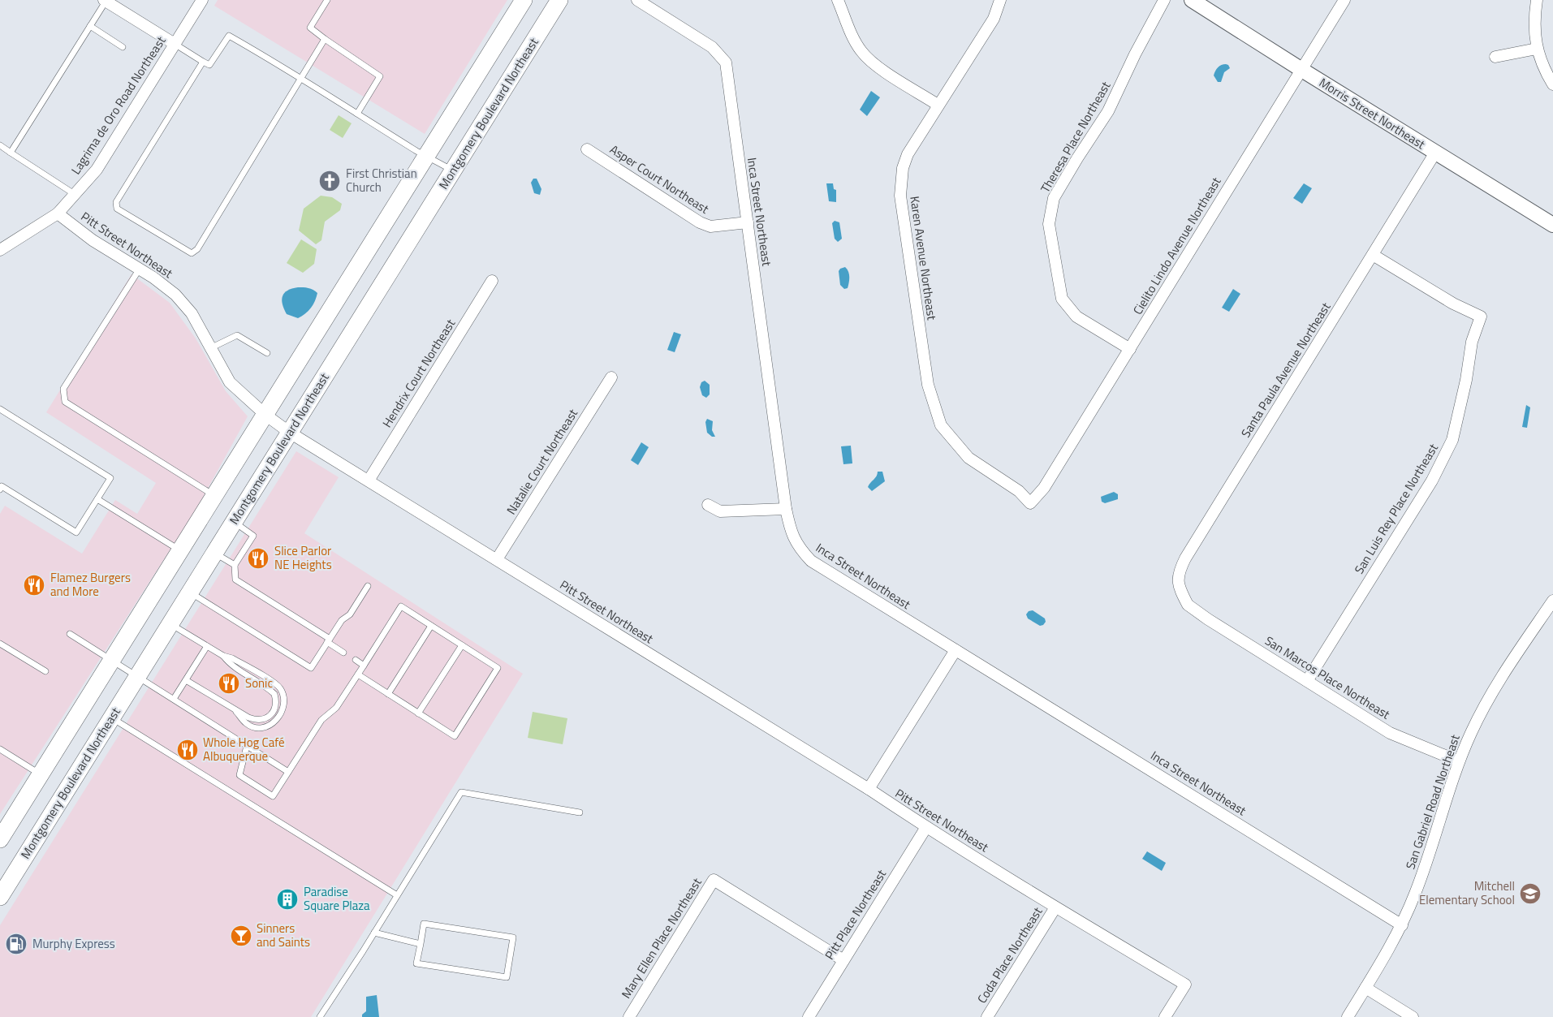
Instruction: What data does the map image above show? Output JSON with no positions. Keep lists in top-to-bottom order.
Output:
{
  "streets": {
    "main road": ["Montgomery Boulevard Northeast"],
    "street": [
      "Lagrima de Oro Road Northeast",
      "Morris Street Northeast",
      "Theresa Place Northeast",
      "Asper Court Northeast",
      "Inca Street Northeast",
      "Pitt Street Northeast",
      "Cielito Lindo Avenue Northeast",
      "Karen Avenue Northeast",
      "Santa Paula Avenue Northeast",
      "Hendrix Court Northeast",
      "Natalie Court Northeast",
      "San Luis Rey Place Northeast",
      "San Marcos Place Northeast",
      "San Gabriel Road Northeast",
      "Pitt Place Northeast",
      "Mary Ellen Place Northeast",
      "Coda Place Northeast"
    ]
  },
  "crossings": [
    ["Lagrima de Oro Road Northeast", "Pitt Street Northeast"],
    ["Montgomery Boulevard Northeast", "Pitt Street Northeast"],
    ["Morris Street Northeast", "Cielito Lindo Avenue Northeast"],
    ["Morris Street Northeast", "Santa Paula Avenue Northeast"],
    ["Theresa Place Northeast", "Cielito Lindo Avenue Northeast"],
    ["Asper Court Northeast", "Inca Street Northeast"],
    ["Inca Street Northeast", "San Gabriel Road Northeast"],
    ["Pitt Street Northeast", "Hendrix Court Northeast"],
    ["Pitt Street Northeast", "Natalie Court Northeast"],
    ["Pitt Street Northeast", "Pitt Place Northeast"],
    ["Pitt Street Northeast", "Coda Place Northeast"],
    ["Cielito Lindo Avenue Northeast", "Karen Avenue Northeast"],
    ["Santa Paula Avenue Northeast", "San Luis Rey Place Northeast"],
    ["Santa Paula Avenue Northeast", "San Marcos Place Northeast"],
    ["San Luis Rey Place Northeast", "San Marcos Place Northeast"],
    ["San Marcos Place Northeast", "San Gabriel Road Northeast"],
    ["Pitt Place Northeast", "Mary Ellen Place Northeast"]
  ],
  "places": {
    "church": ["First Christian Church"],
    "restaurant": [
      "Slice Parlor NE Heights",
      "Flamez Burgers and More",
      "Sonic",
      "Whole Hog Café Albuquerque"
    ],
    "school or university": ["Mitchell Elementary School"],
    "building": ["Paradise Square Plaza"],
    "bar": ["Sinners and Saints"],
    "fuel station": ["Murphy Express"]
  }
}
